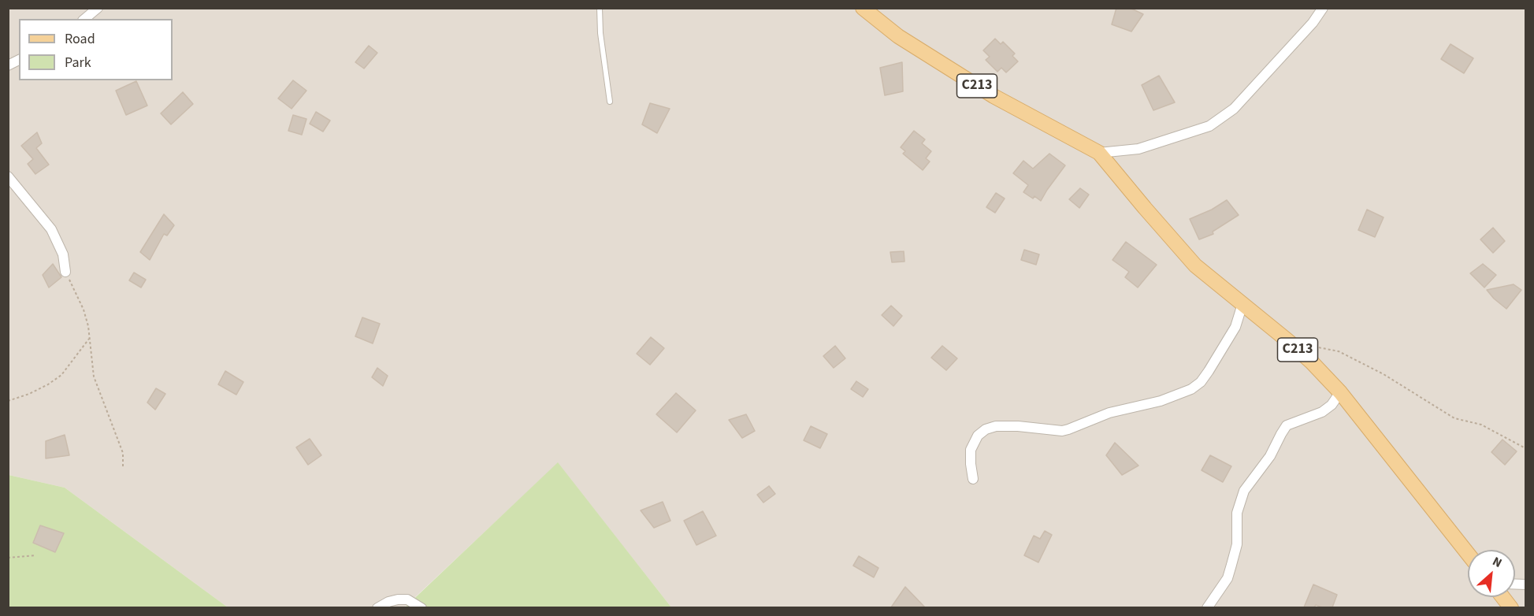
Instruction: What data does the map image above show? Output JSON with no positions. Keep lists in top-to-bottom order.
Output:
{
  "streets": {
    "main road": ["C213"]
  },
  "legend": ["Road", "Park"],
  "north": "top right"
}
